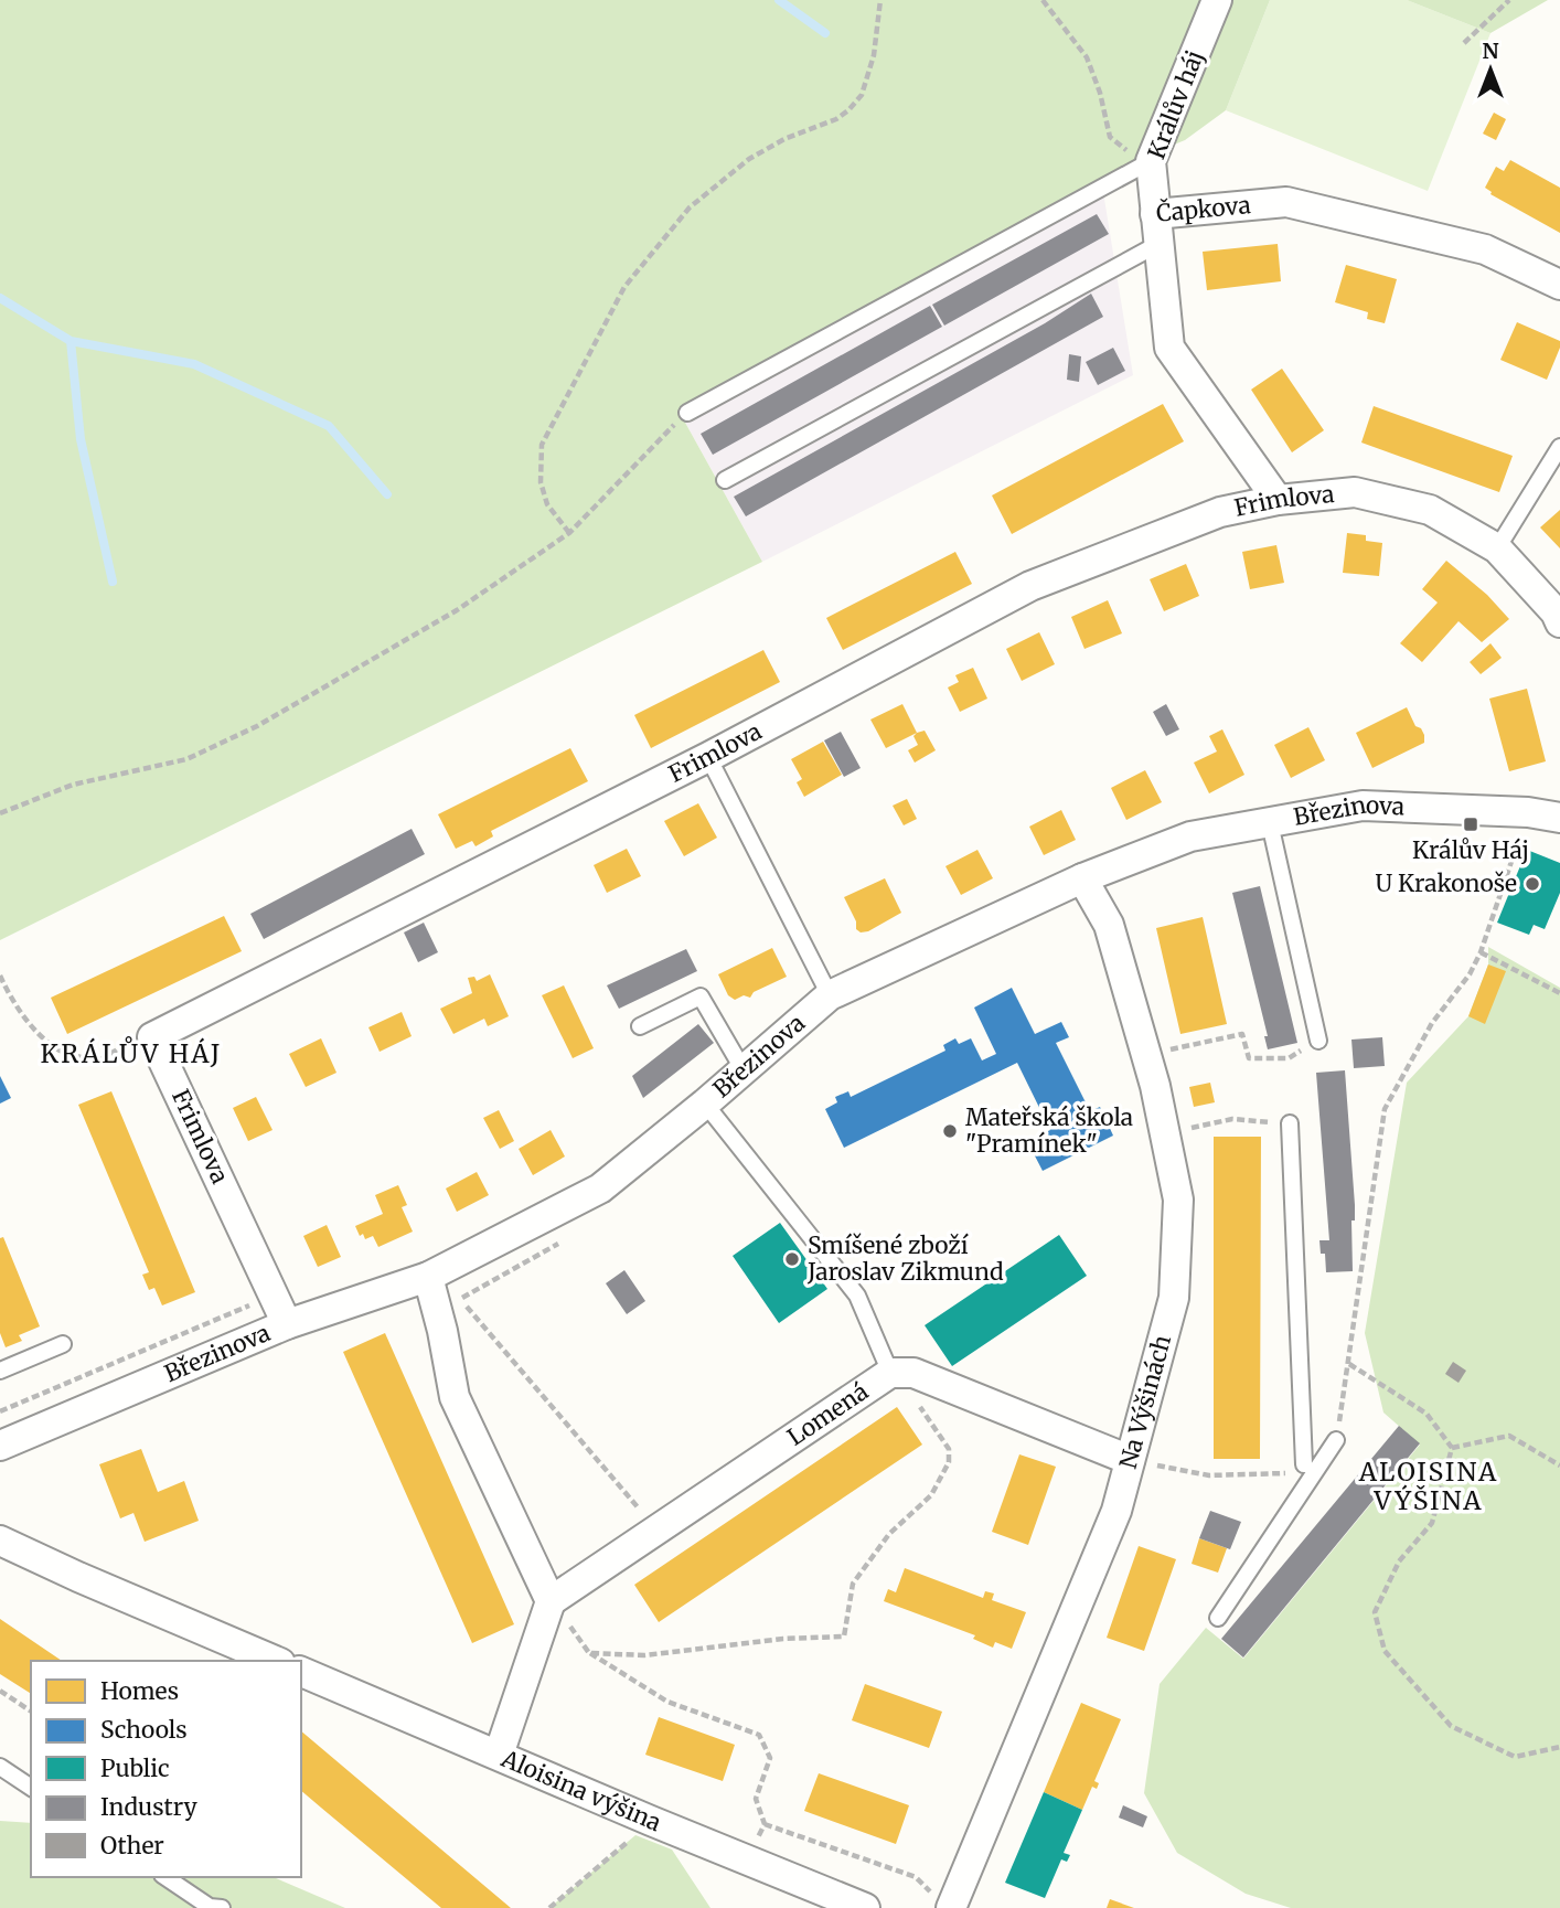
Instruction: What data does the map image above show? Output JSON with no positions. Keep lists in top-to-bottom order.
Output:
{
  "streets": {
    "street": [
      "Králův háj",
      "Čapkova",
      "Frimlova",
      "Březinova",
      "Na Výšinách",
      "Lomená",
      "Aloisina výšina"
    ]
  },
  "crossings": [
    ["Králův háj", "Čapkova"],
    ["Čapkova", "Frimlova"],
    ["Frimlova", "Březinova"],
    ["Březinova", "Na Výšinách"],
    ["Na Výšinách", "Lomená"]
  ],
  "districts": ["KRÁLŮV HÁJ", "ALOISINA VÝŠINA"],
  "places": {
    "transit": ["Králův Háj"],
    "other": ["U Krakonoše", "Mateřská škola \"Pramínek\"", "Smíšené zboží Jaroslav Zikmund"]
  },
  "legend": [
    "Homes",
    "Schools",
    "Public",
    "Industry",
    "Other"
  ],
  "north": "top"
}
